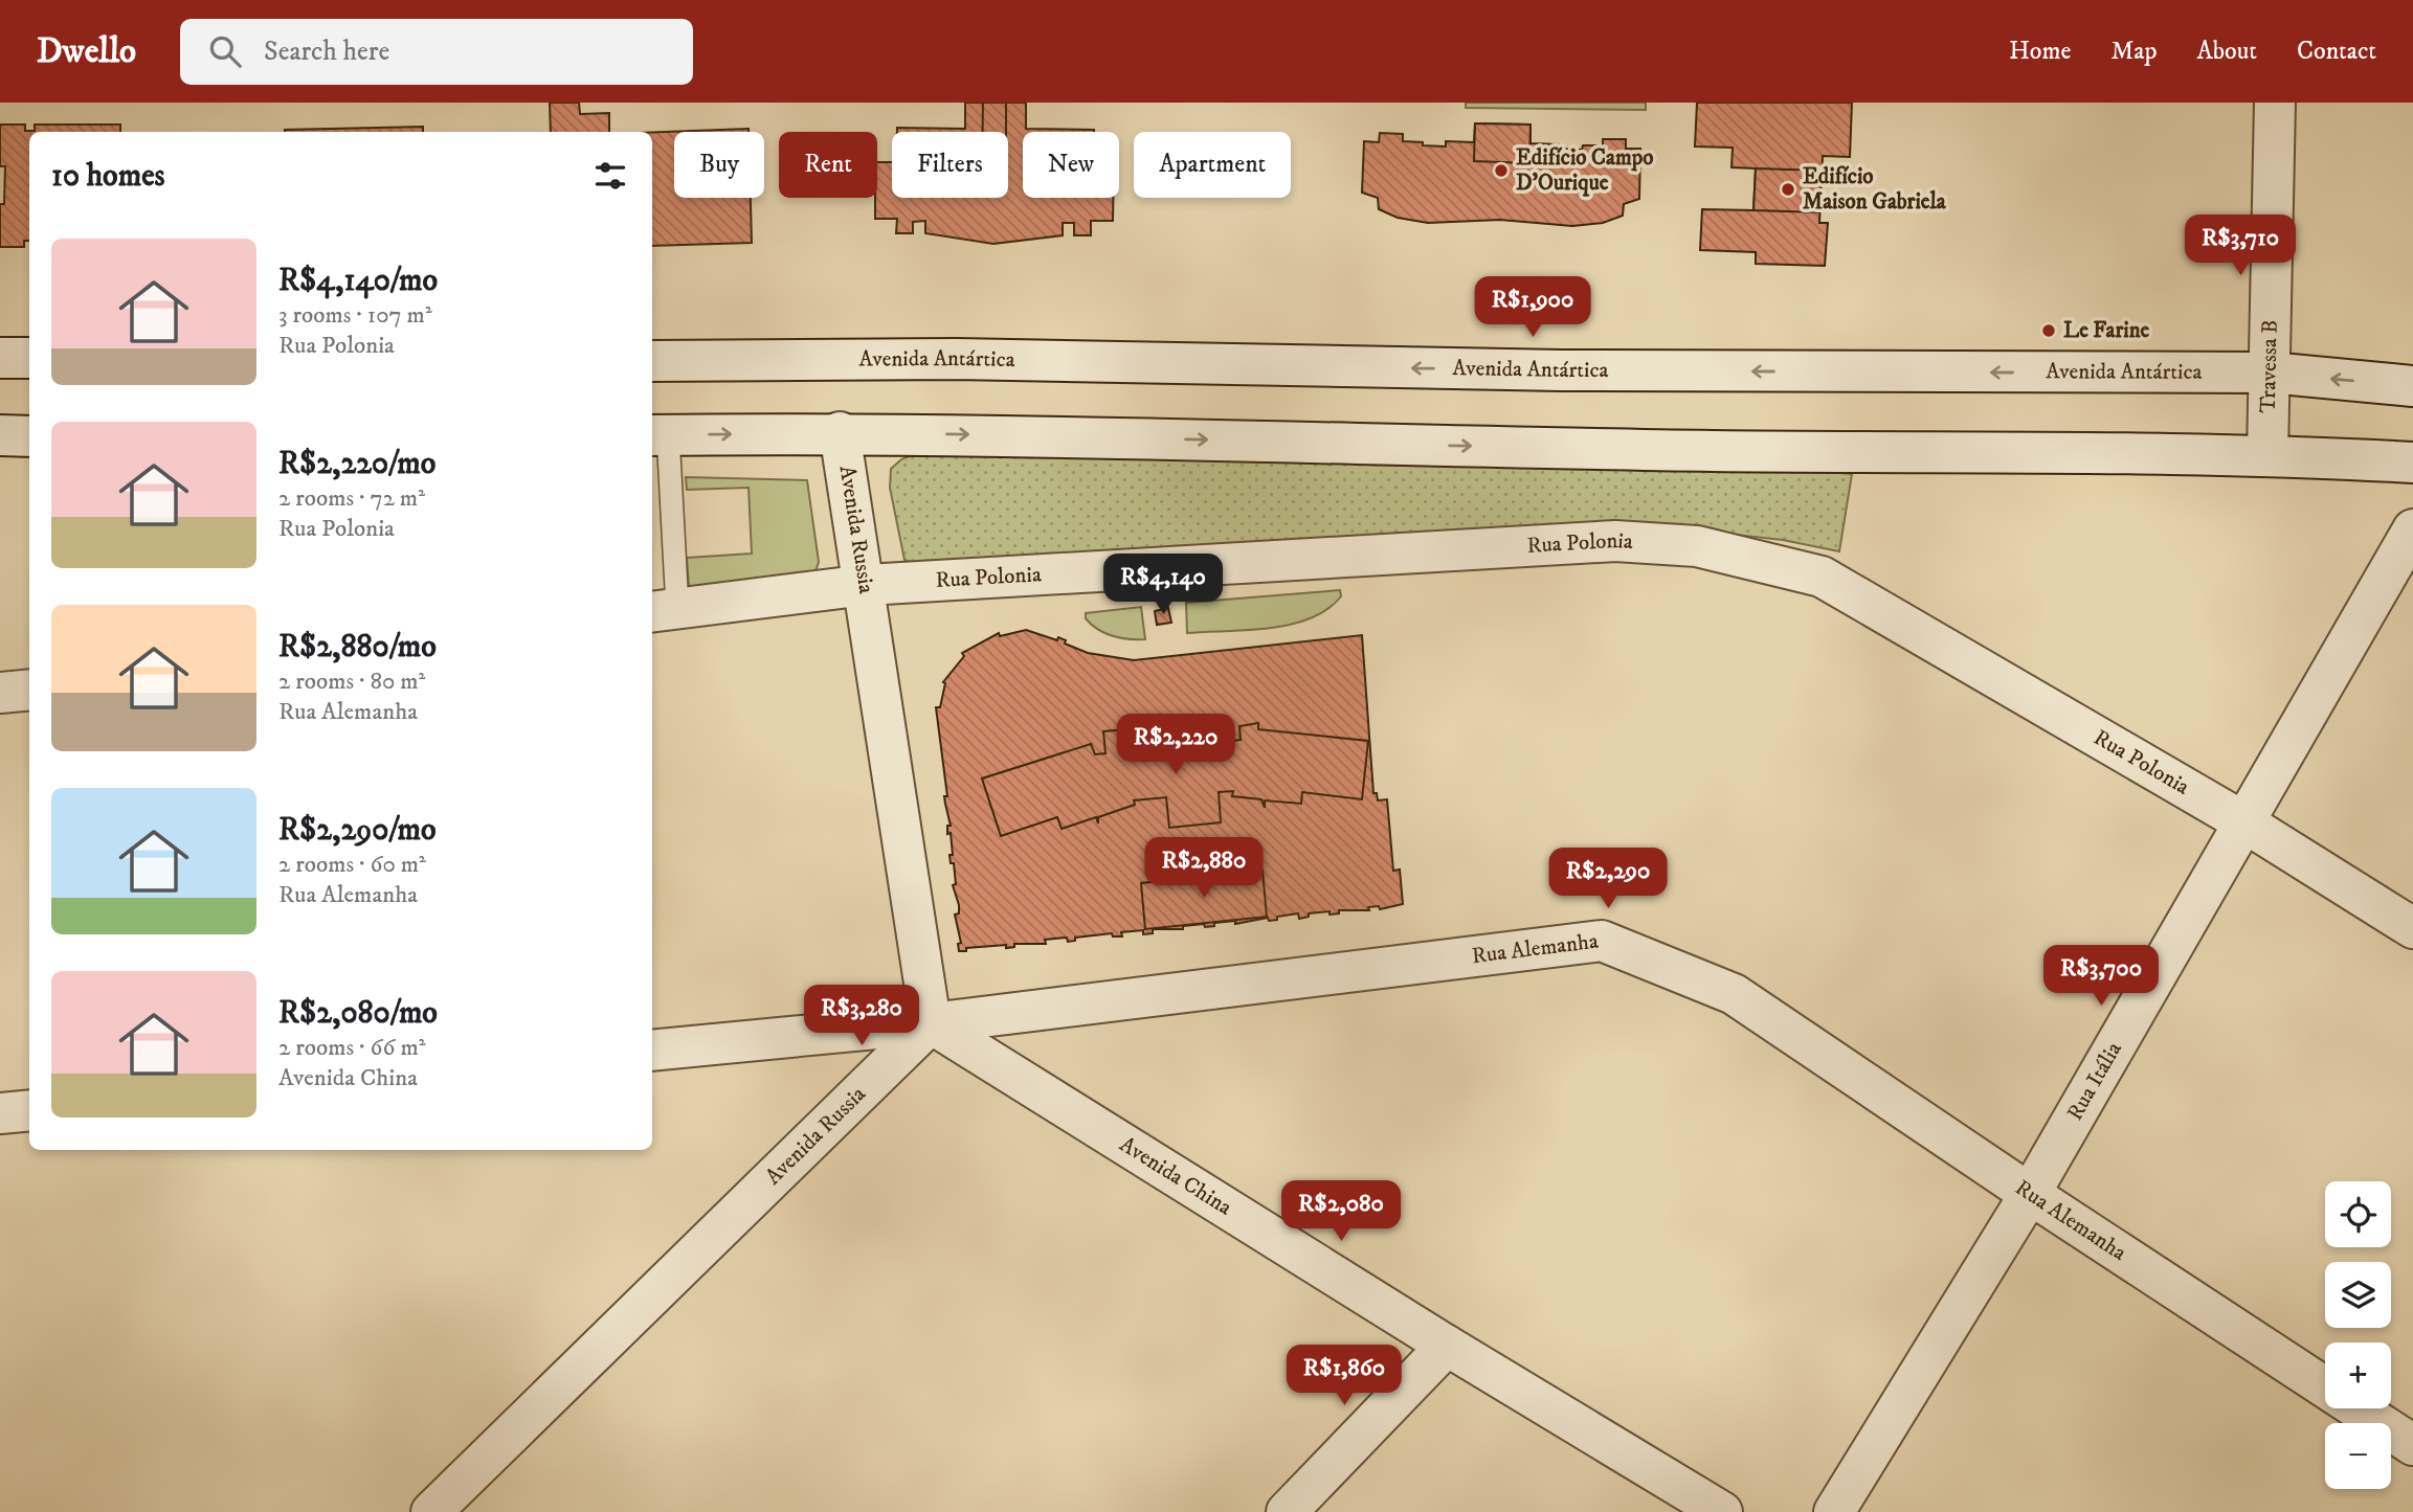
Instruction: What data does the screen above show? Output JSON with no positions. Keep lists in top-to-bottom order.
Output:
{
  "streets": {
    "street": [
      "Avenida Antártica",
      "Travessa B",
      "Avenida Russia",
      "Rua Polonia",
      "Rua Alemanha",
      "Rua Itália",
      "Avenida China"
    ]
  },
  "crossings": [
    ["Avenida Antártica", "Travessa B"],
    ["Avenida Russia", "Rua Polonia"],
    ["Avenida Russia", "Rua Alemanha"],
    ["Avenida Russia", "Avenida China"],
    ["Rua Polonia", "Rua Itália"],
    ["Rua Alemanha", "Rua Itália"],
    ["Rua Alemanha", "Avenida China"]
  ],
  "places": ["Edifício Campo D'Ourique", "Edifício Maison Gabriela", "Le Farine"],
  "page": {
    "header": "Dwello",
    "search": "Search here",
    "nav": [
      "Home",
      "Map",
      "About",
      "Contact"
    ],
    "chip": [
      "Buy",
      "Rent",
      "Filters",
      "New",
      "Apartment"
    ],
    "heading": "10 homes",
    "price": [
      "R$3,710",
      "R$1,900",
      "R$4,140",
      "R$2,220",
      "R$2,880",
      "R$2,290",
      "R$3,700",
      "R$3,280",
      "R$2,080",
      "R$1,860"
    ],
    "list": [
      {
        "name": "R$4,140/mo",
        "note": "3 rooms · 107 m² · Rua Polonia"
      },
      {
        "name": "R$2,220/mo",
        "note": "2 rooms · 72 m² · Rua Polonia"
      },
      {
        "name": "R$2,880/mo",
        "note": "2 rooms · 80 m² · Rua Alemanha"
      },
      {
        "name": "R$2,290/mo",
        "note": "2 rooms · 60 m² · Rua Alemanha"
      },
      {
        "name": "R$2,080/mo",
        "note": "2 rooms · 66 m² · Avenida China"
      }
    ],
    "map_buttons": ["+", "−"]
  }
}
